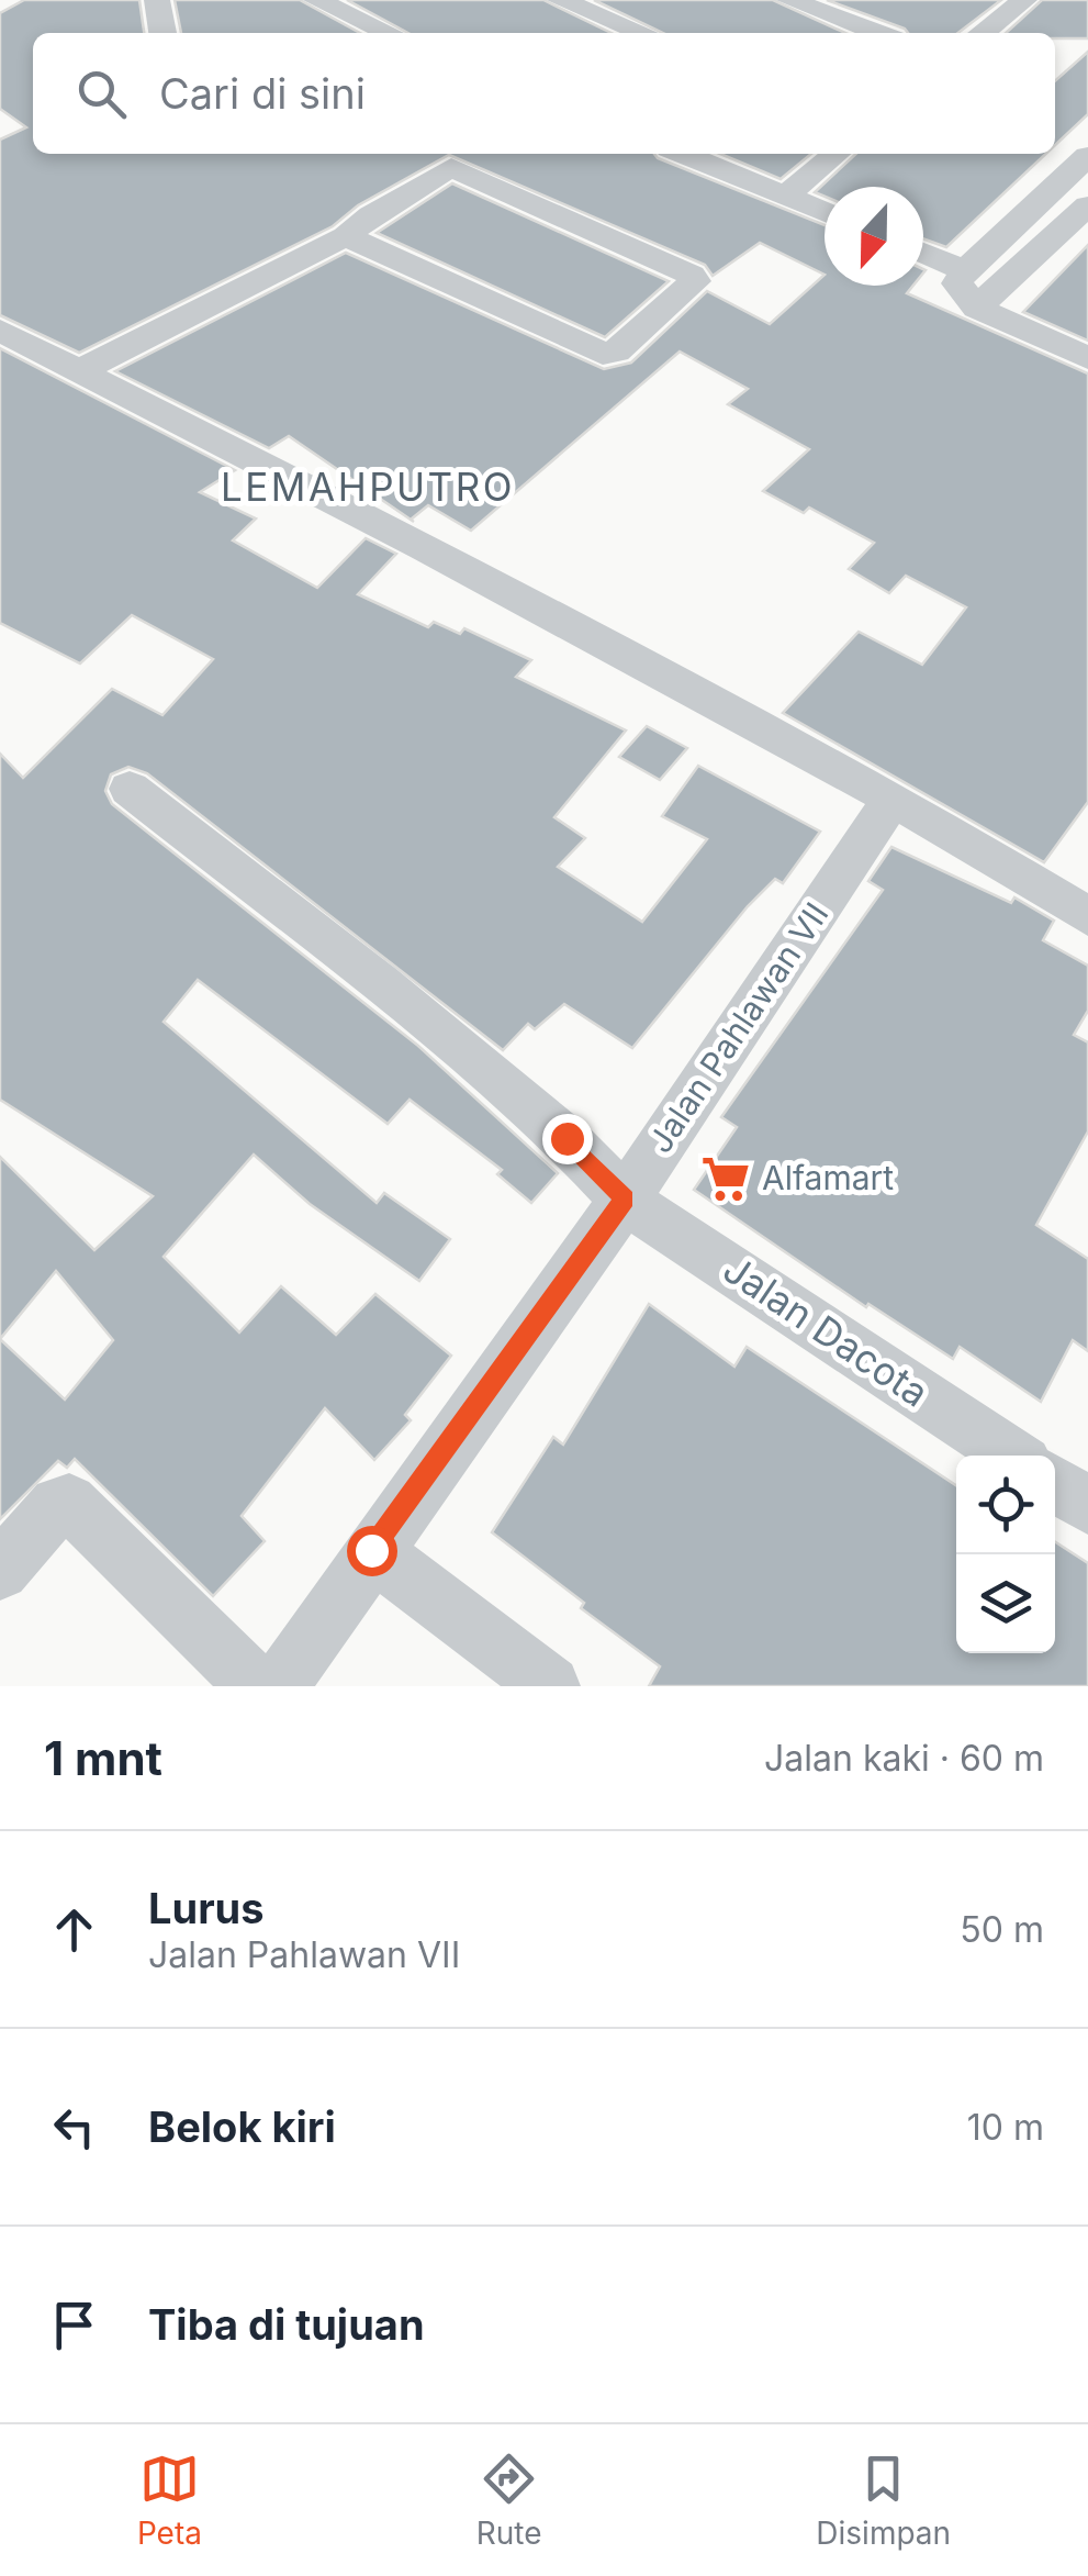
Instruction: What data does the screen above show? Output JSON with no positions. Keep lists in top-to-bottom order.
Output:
{
  "streets": {
    "street": ["Jalan Pahlawan VII", "Jalan Dacota"]
  },
  "crossings": [
    ["Jalan Pahlawan VII", "Jalan Dacota"]
  ],
  "districts": ["LEMAHPUTRO"],
  "places": {
    "supermarket": ["Alfamart"]
  },
  "north": "bottom",
  "page": {
    "search": "Cari di sini",
    "heading": ["1 mnt", "Jalan kaki · 60 m"],
    "list": [
      ["Lurus", "Jalan Pahlawan VII", "50 m"],
      ["Belok kiri", "10 m"],
      "Tiba di tujuan"
    ],
    "nav": ["Peta", "Rute", "Disimpan"]
  }
}
